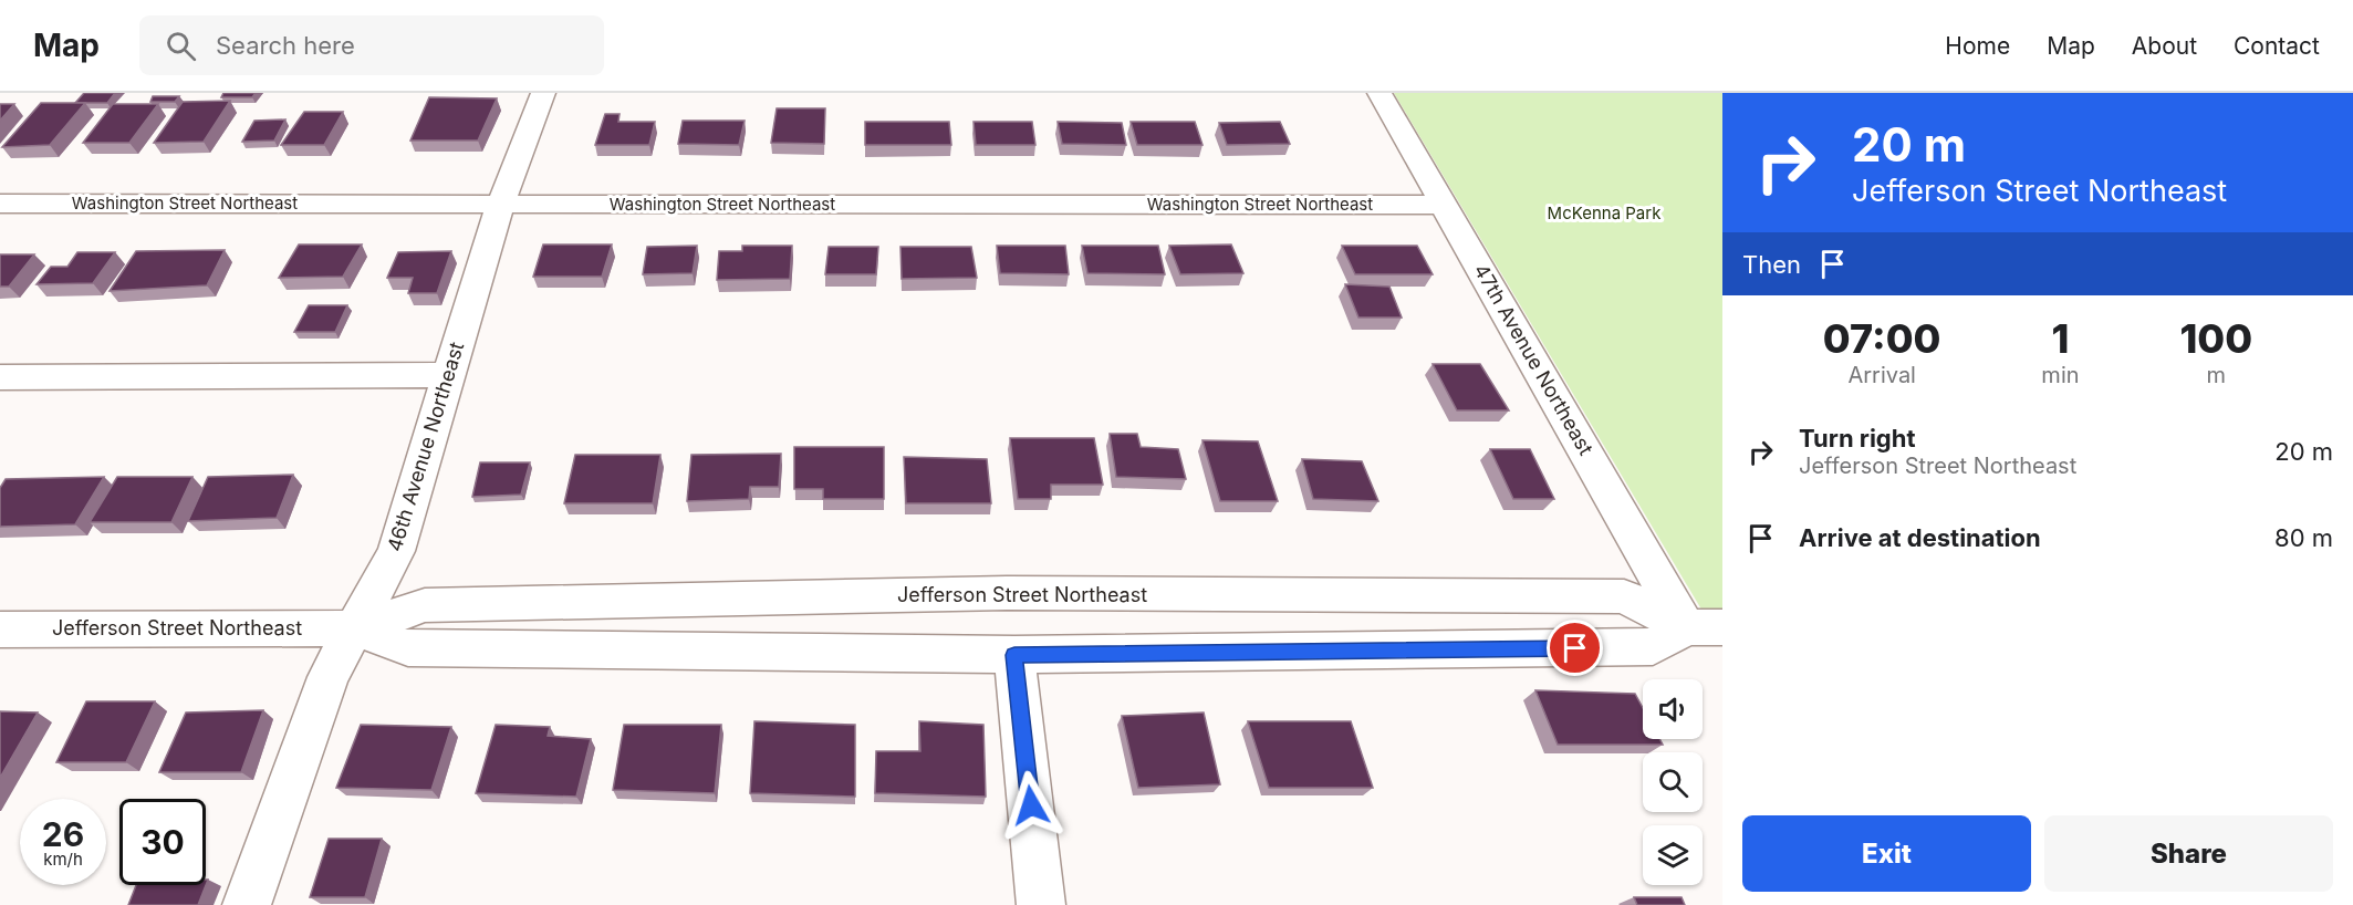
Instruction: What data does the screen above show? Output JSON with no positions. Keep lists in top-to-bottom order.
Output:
{
  "streets": {
    "street": [
      "Washington Street Northeast",
      "47th Avenue Northeast",
      "46th Avenue Northeast",
      "Jefferson Street Northeast"
    ]
  },
  "crossings": [
    ["Washington Street Northeast", "47th Avenue Northeast"],
    ["Washington Street Northeast", "46th Avenue Northeast"],
    ["47th Avenue Northeast", "Jefferson Street Northeast"],
    ["46th Avenue Northeast", "Jefferson Street Northeast"]
  ],
  "parks": ["McKenna Park"],
  "page": {
    "header": "Map",
    "search": "Search here",
    "nav": [
      "Home",
      "Map",
      "About",
      "Contact"
    ],
    "turn": ["20 m", "Jefferson Street Northeast"],
    "then": "Then",
    "eta": [
      "07:00",
      "Arrival",
      "1",
      "min",
      "100",
      "m"
    ],
    "list": [
      {
        "name": "Turn right",
        "note": "Jefferson Street Northeast",
        "value": "20 m"
      },
      {
        "name": "Arrive at destination",
        "value": "80 m"
      }
    ],
    "speed": "26 km/h",
    "limit": "30",
    "buttons": ["Exit", "Share"]
  }
}
